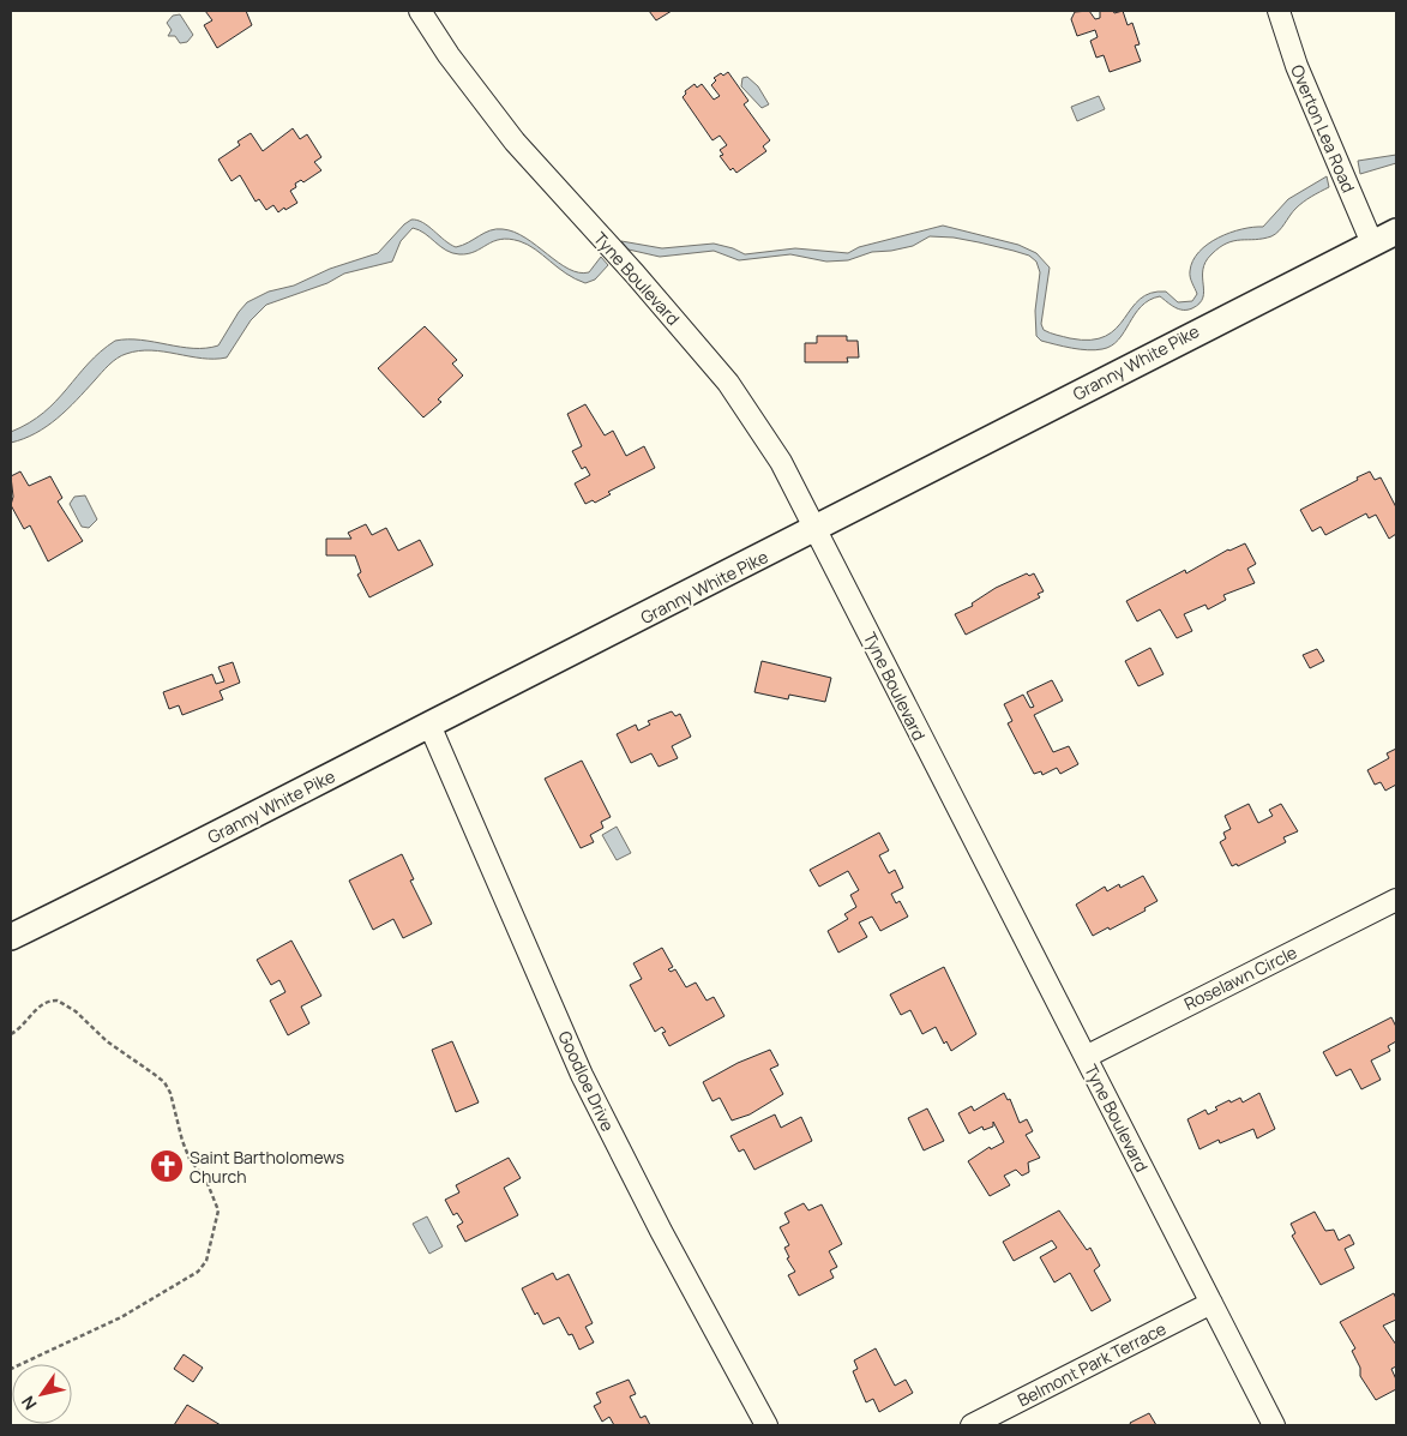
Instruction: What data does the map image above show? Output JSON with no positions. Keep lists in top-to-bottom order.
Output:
{
  "streets": {
    "main road": ["Granny White Pike"],
    "street": [
      "Overton Lea Road",
      "Tyne Boulevard",
      "Roselawn Circle",
      "Goodloe Drive",
      "Belmont Park Terrace"
    ]
  },
  "crossings": [
    ["Overton Lea Road", "Granny White Pike"],
    ["Tyne Boulevard", "Granny White Pike"],
    ["Tyne Boulevard", "Roselawn Circle"],
    ["Tyne Boulevard", "Belmont Park Terrace"],
    ["Granny White Pike", "Goodloe Drive"]
  ],
  "places": {
    "church": ["Saint Bartholomews Church"]
  },
  "north": "bottom left"
}
